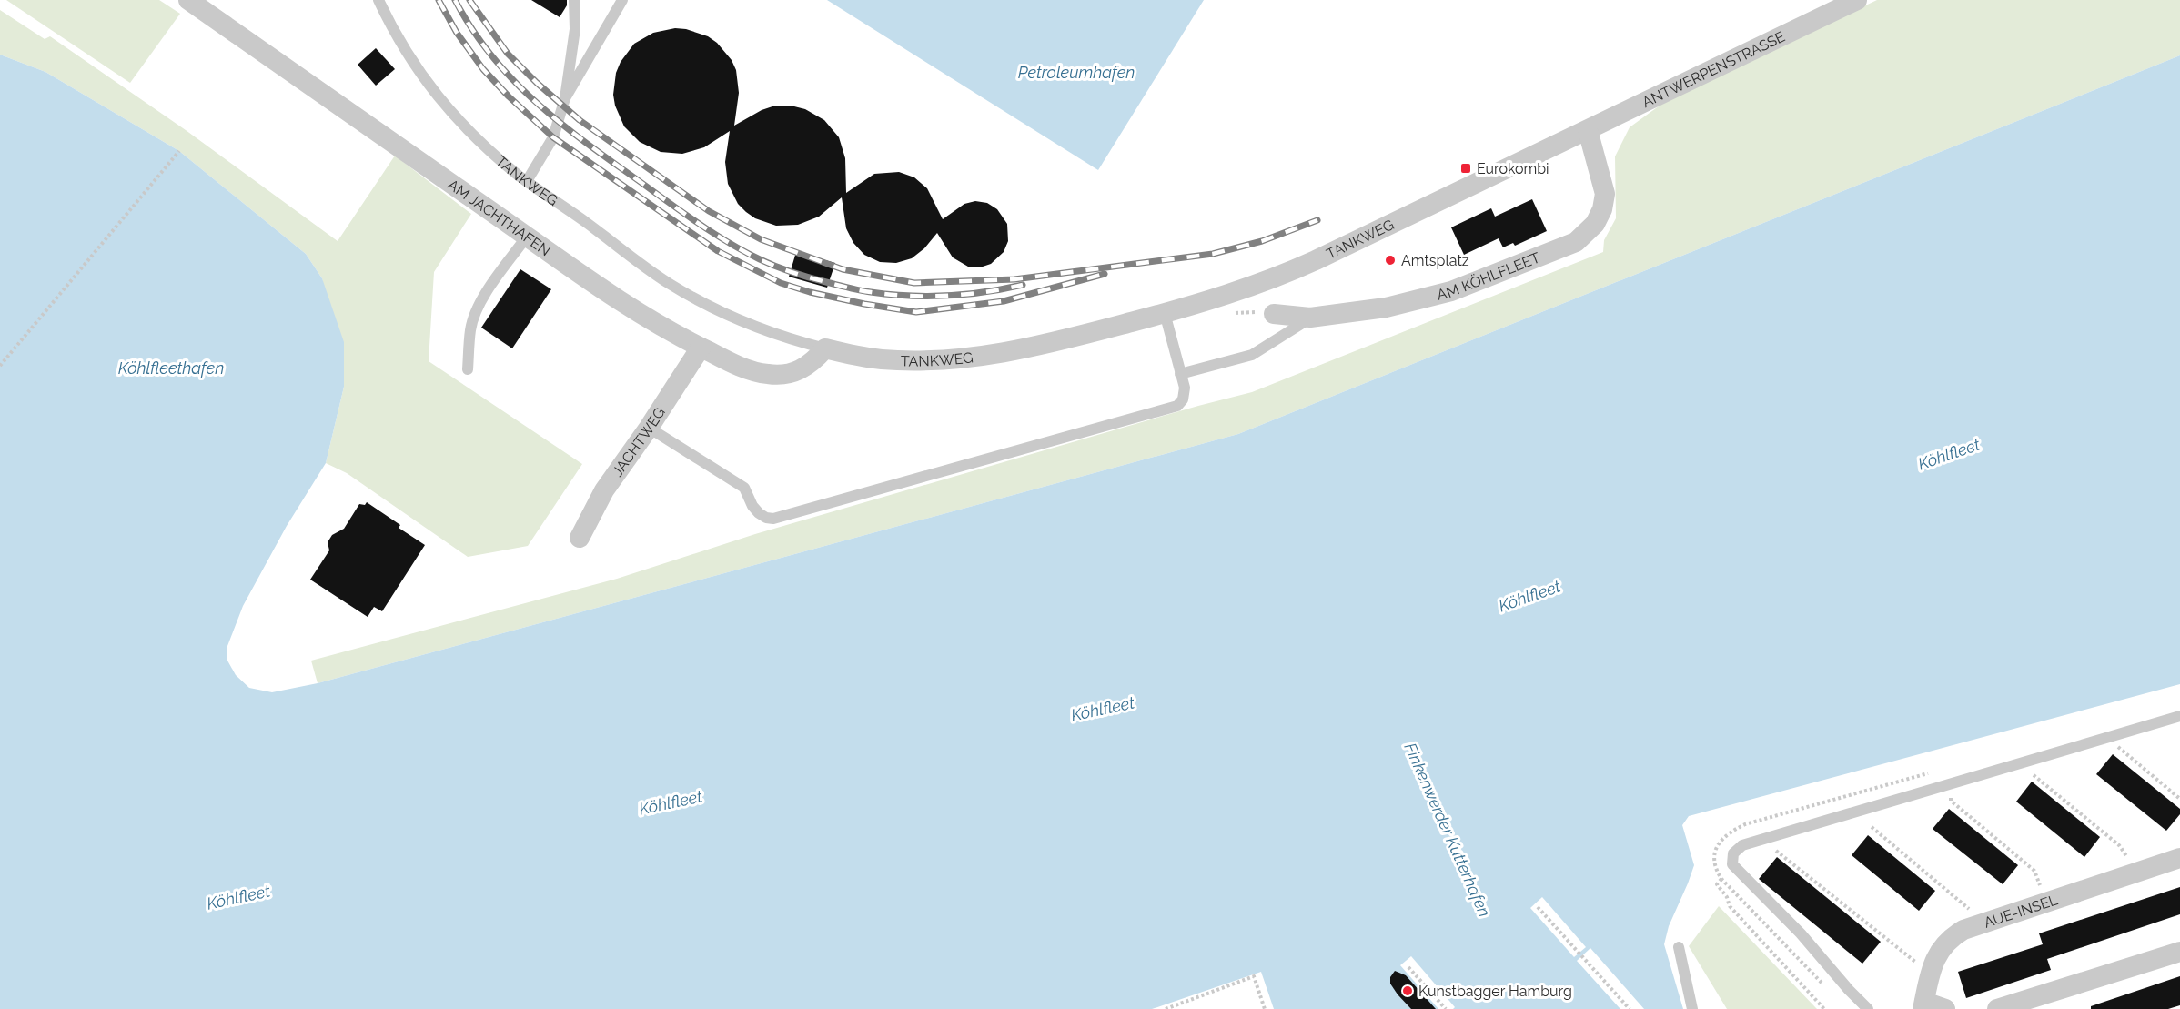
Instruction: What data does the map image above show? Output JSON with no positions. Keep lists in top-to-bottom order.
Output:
{
  "streets": {
    "street": [
      "ANTWERPENSTRASSE",
      "TANKWEG",
      "AM JACHTHAFEN",
      "AM KÖHLFLEET",
      "JACHTWEG",
      "AUE-INSEL"
    ]
  },
  "crossings": [
    ["ANTWERPENSTRASSE", "TANKWEG"],
    ["ANTWERPENSTRASSE", "AM KÖHLFLEET"],
    ["TANKWEG", "AM JACHTHAFEN"],
    ["TANKWEG", "AM KÖHLFLEET"],
    ["AM JACHTHAFEN", "JACHTWEG"]
  ],
  "water": [
    "Petroleumhafen",
    "Köhlfleethafen",
    "Köhlfleet",
    "Finkenwerder Kutterhafen"
  ],
  "places": {
    "transit": ["Eurokombi"],
    "other": ["Amtsplatz", "Kunstbagger Hamburg"]
  }
}
